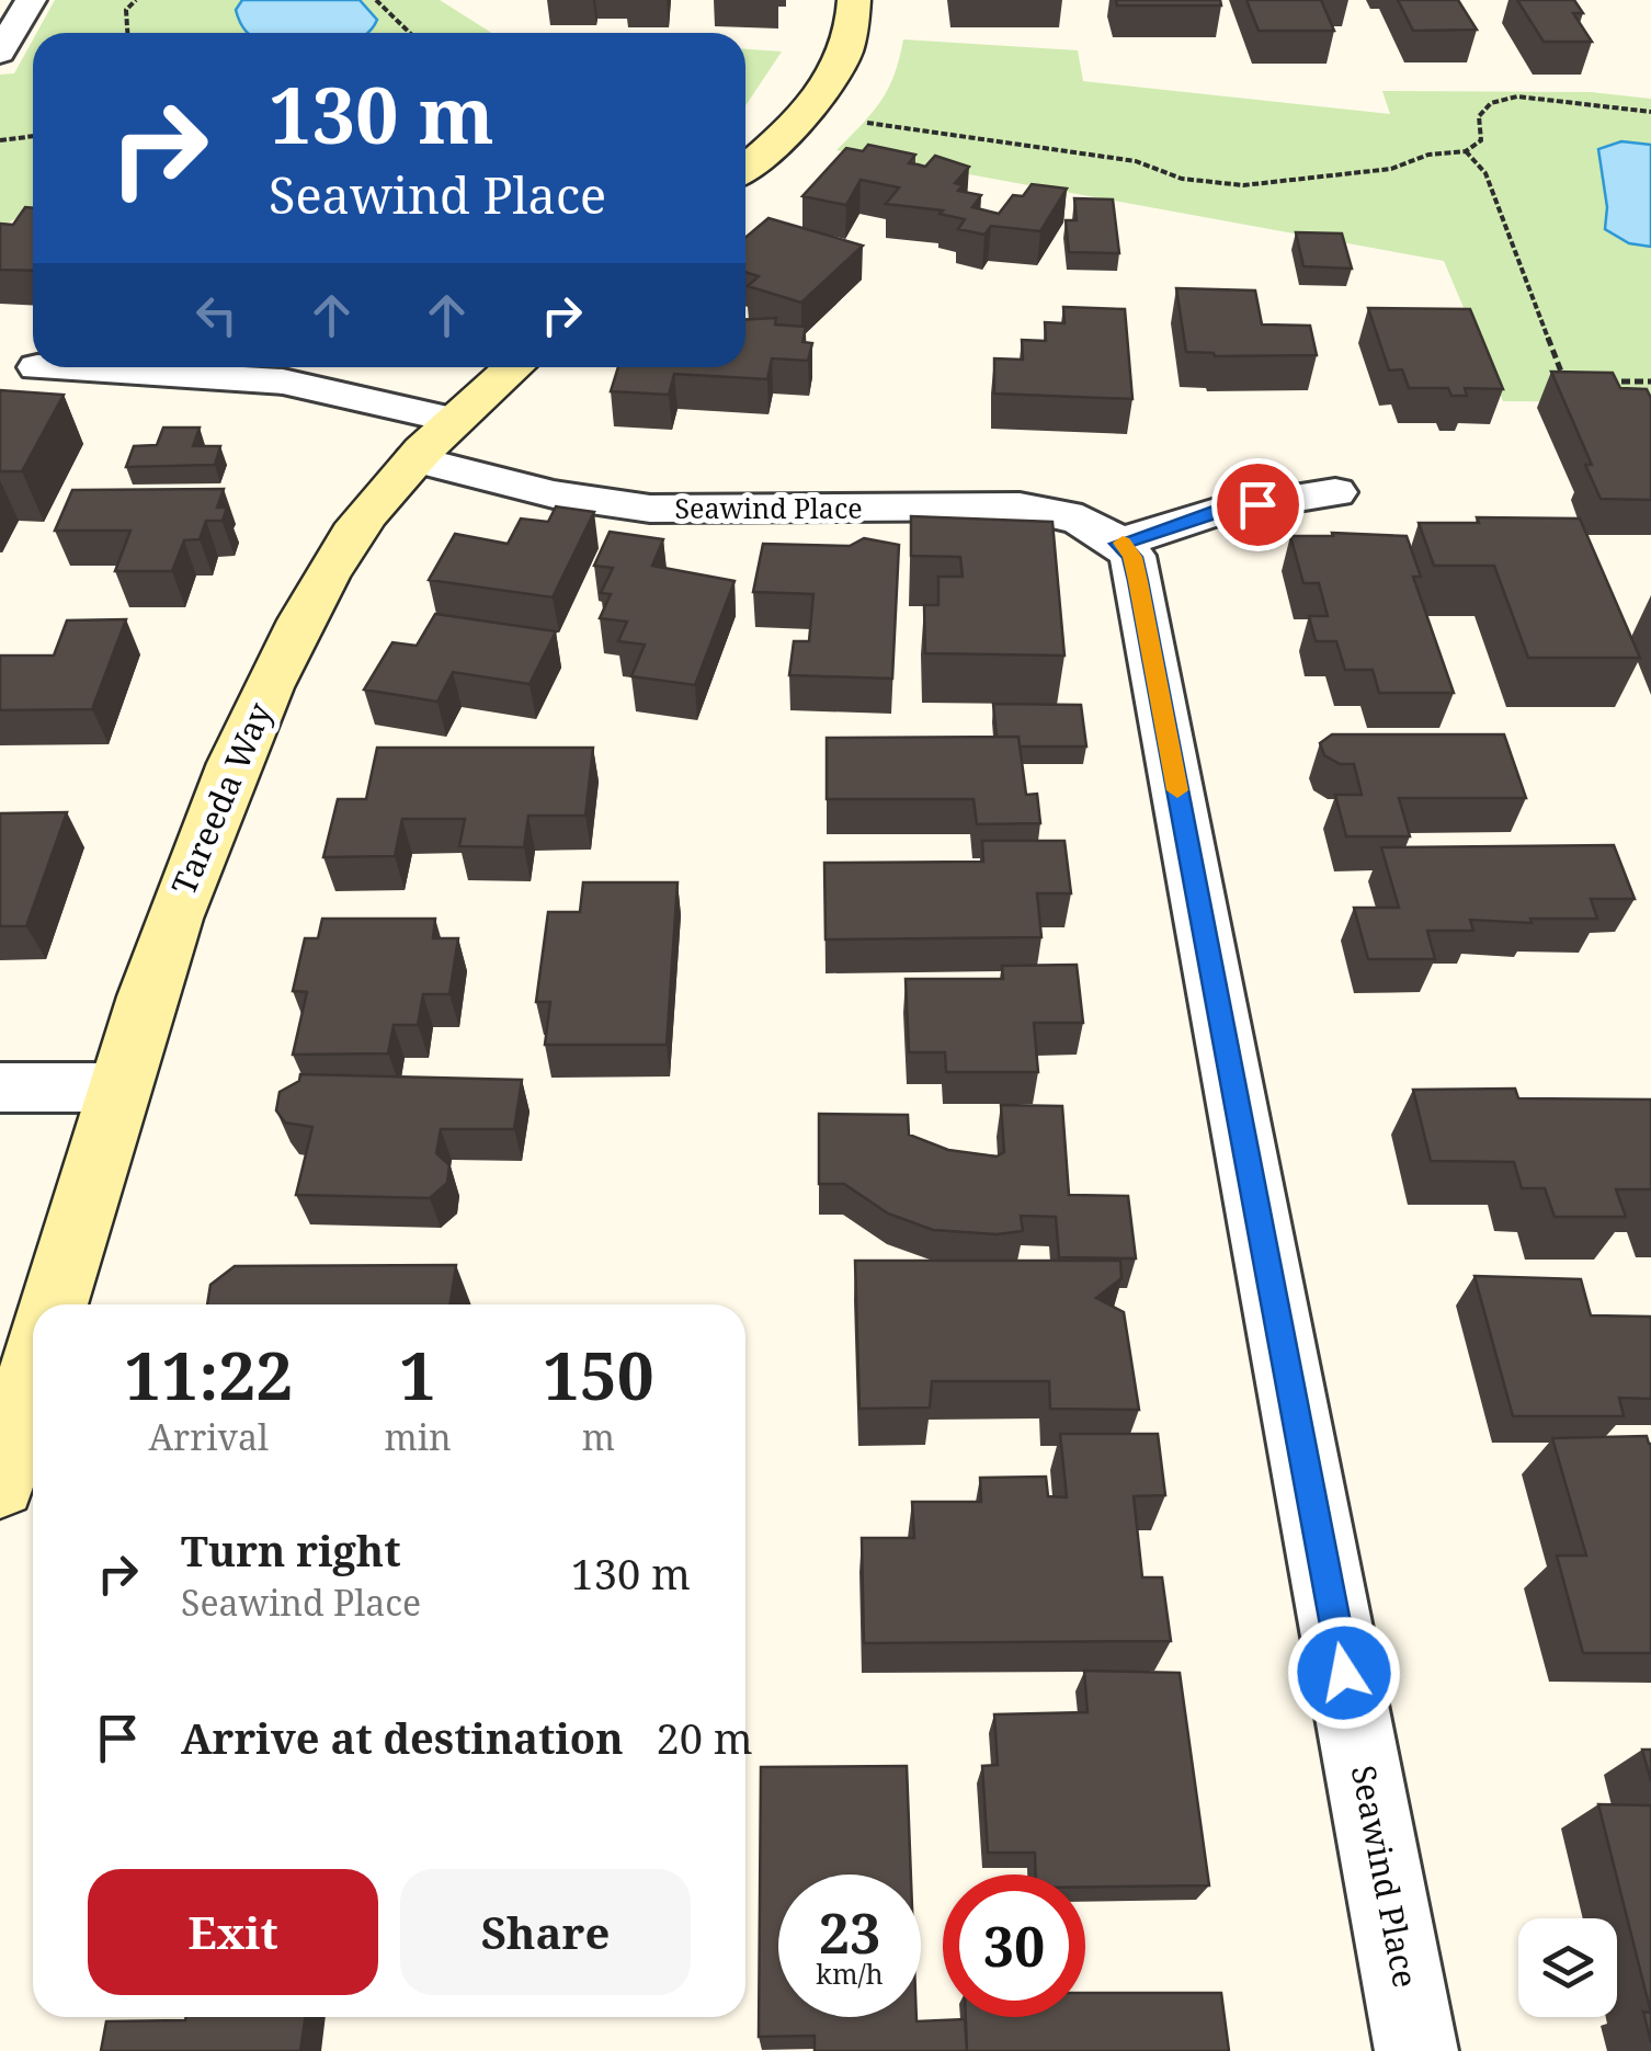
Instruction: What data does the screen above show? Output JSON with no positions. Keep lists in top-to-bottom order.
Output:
{
  "streets": {
    "street": ["Seawind Place", "Tareeda Way"]
  },
  "crossings": [
    ["Seawind Place", "Tareeda Way"]
  ],
  "page": {
    "turn": ["130 m", "Seawind Place"],
    "eta": [
      "11:22",
      "Arrival",
      "1",
      "min",
      "150",
      "m"
    ],
    "list": [
      {
        "name": "Turn right",
        "note": "Seawind Place",
        "value": "130 m"
      },
      {
        "name": "Arrive at destination",
        "value": "20 m"
      }
    ],
    "buttons": ["Exit", "Share"],
    "speed": "23 km/h",
    "limit": "30"
  }
}
